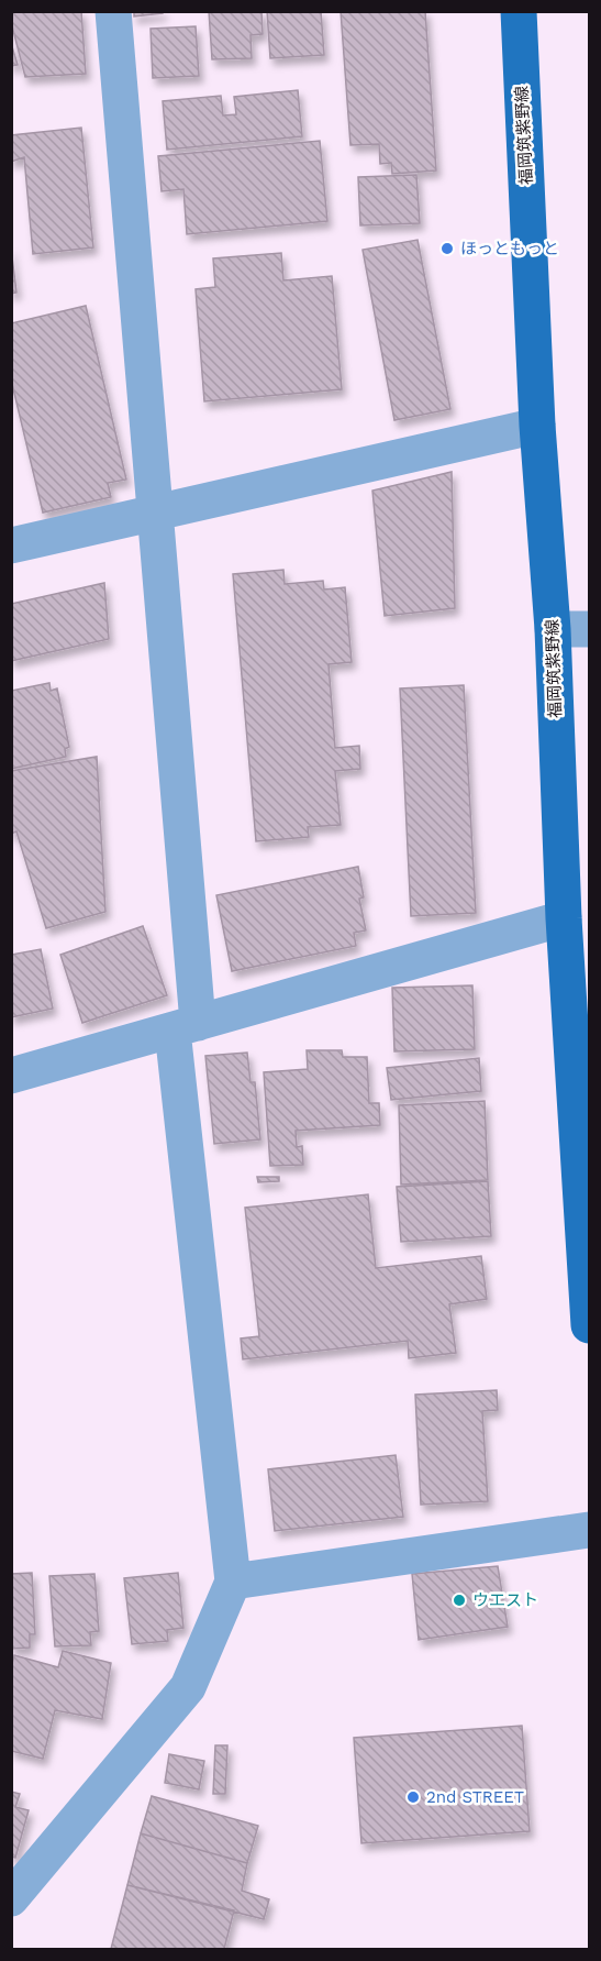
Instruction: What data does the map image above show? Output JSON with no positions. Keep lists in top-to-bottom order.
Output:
{
  "streets": {
    "main road": ["福岡筑紫野線"]
  },
  "places": ["ほっともっと", "ウエスト", "2nd STREET"]
}
